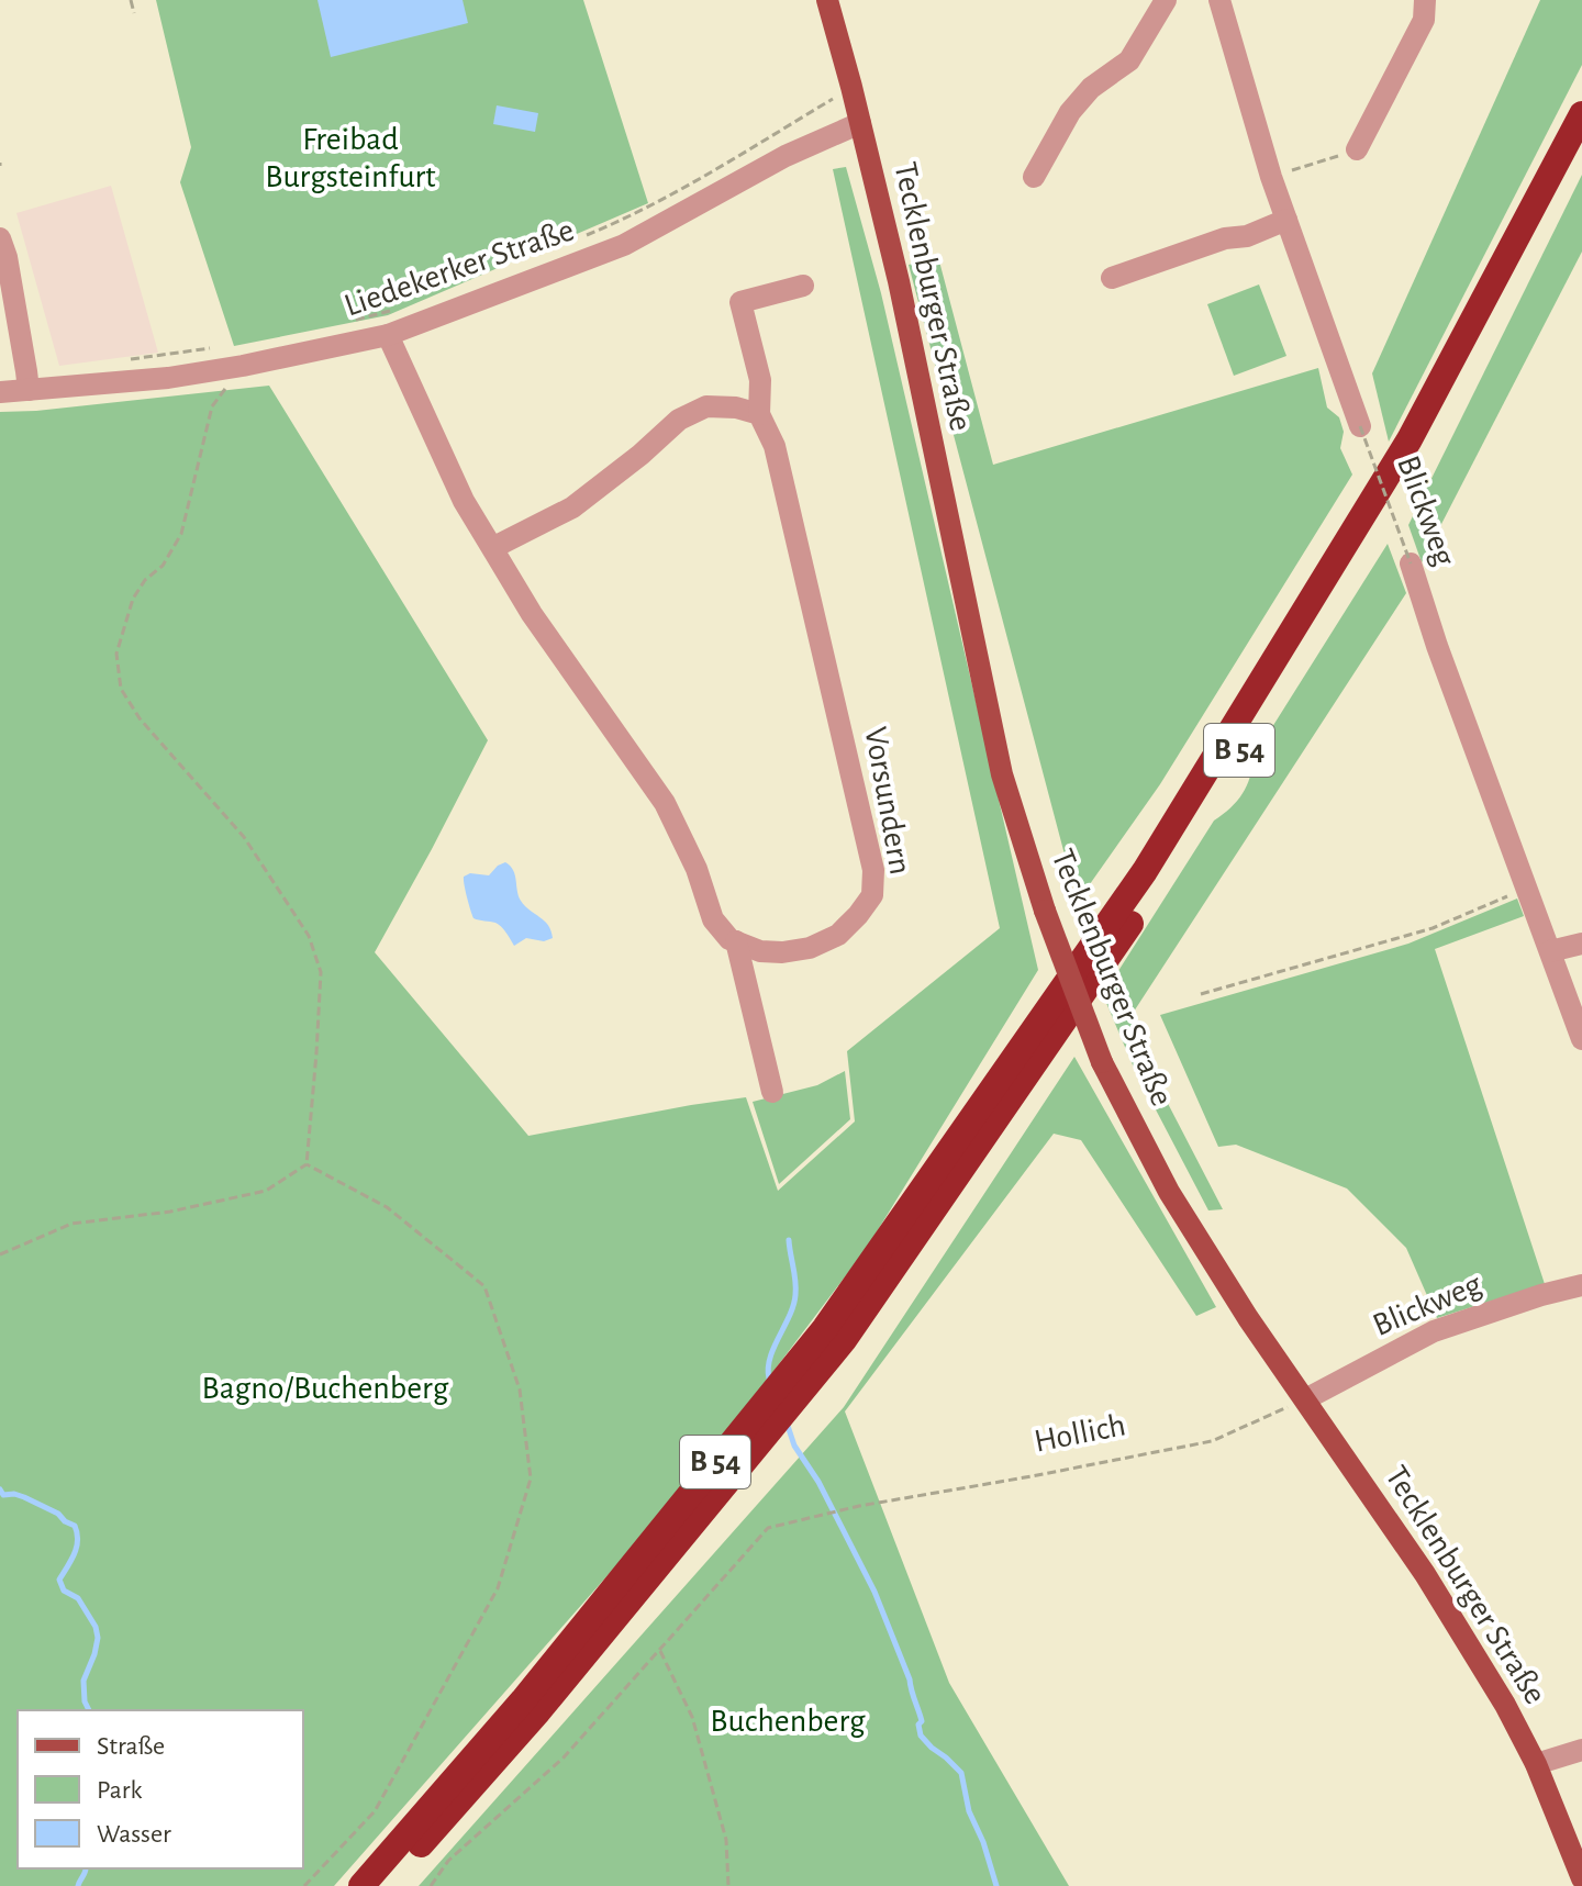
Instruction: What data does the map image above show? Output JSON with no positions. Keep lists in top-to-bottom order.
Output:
{
  "streets": {
    "highway": ["B 54"],
    "main road": ["Tecklenburger Straße"],
    "street": ["Liedekerker Straße", "Blickweg", "Vorsundern"],
    "path": ["Hollich"]
  },
  "crossings": [
    ["Liedekerker Straße", "Tecklenburger Straße"],
    ["Tecklenburger Straße", "Blickweg"],
    ["Tecklenburger Straße", "Hollich"],
    ["Blickweg", "Hollich"]
  ],
  "parks": ["Freibad Burgsteinfurt", "Bagno/Buchenberg", "Buchenberg"],
  "legend": ["Straße", "Park", "Wasser"]
}
